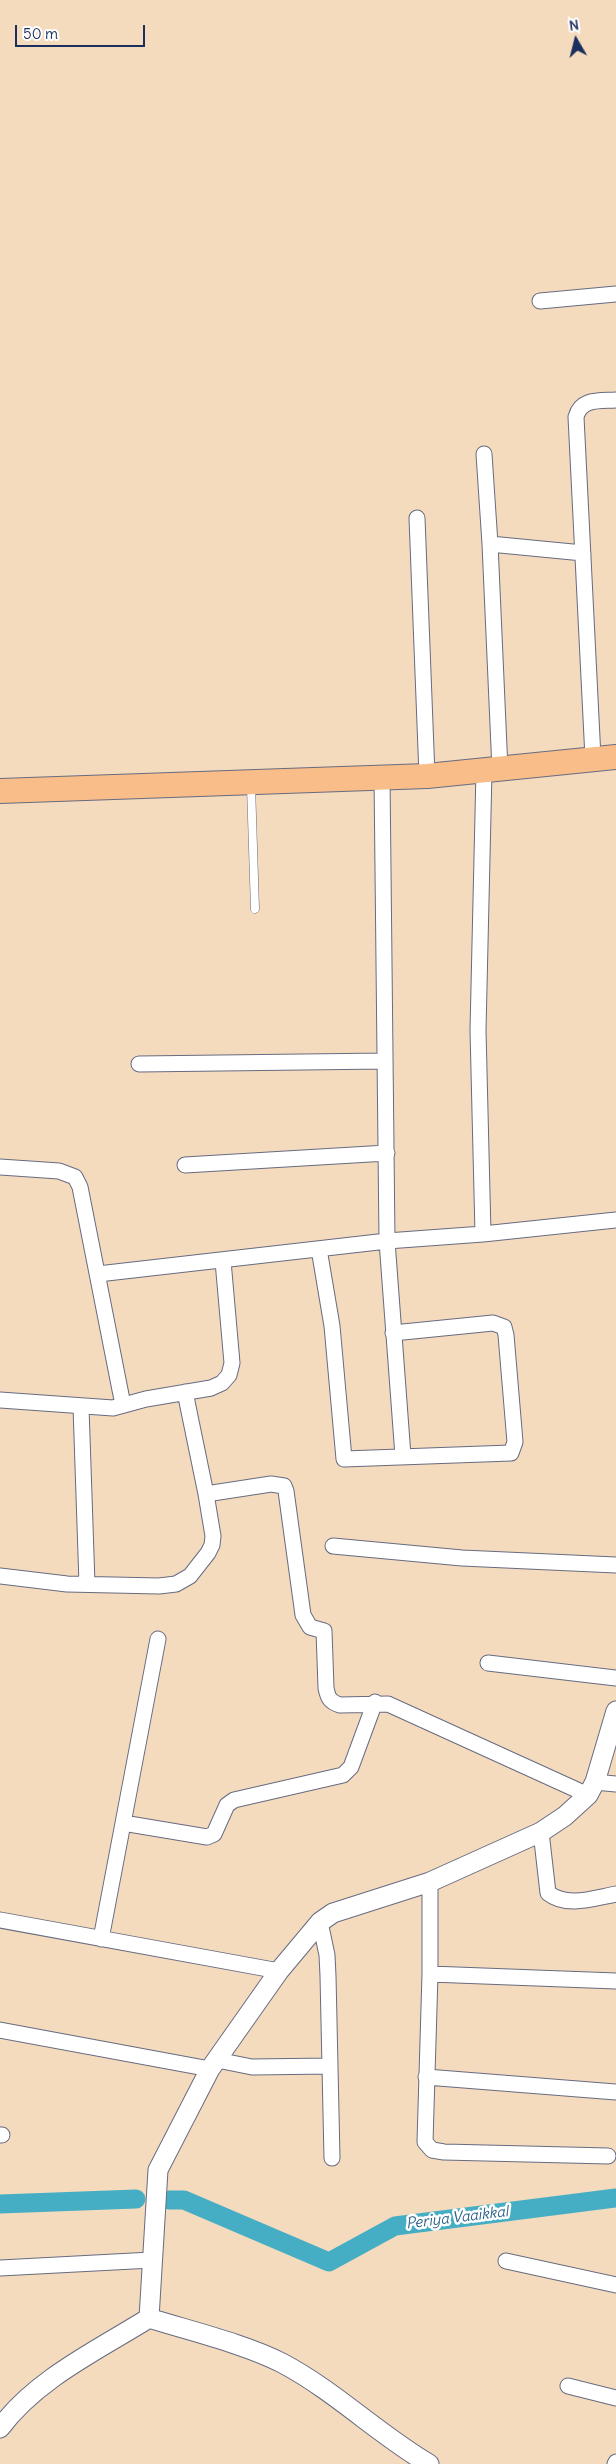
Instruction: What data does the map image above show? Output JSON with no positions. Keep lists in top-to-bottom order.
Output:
{
  "water": ["Periya Vaaikkal"],
  "scale_bar": "50 m",
  "north": "top"
}
